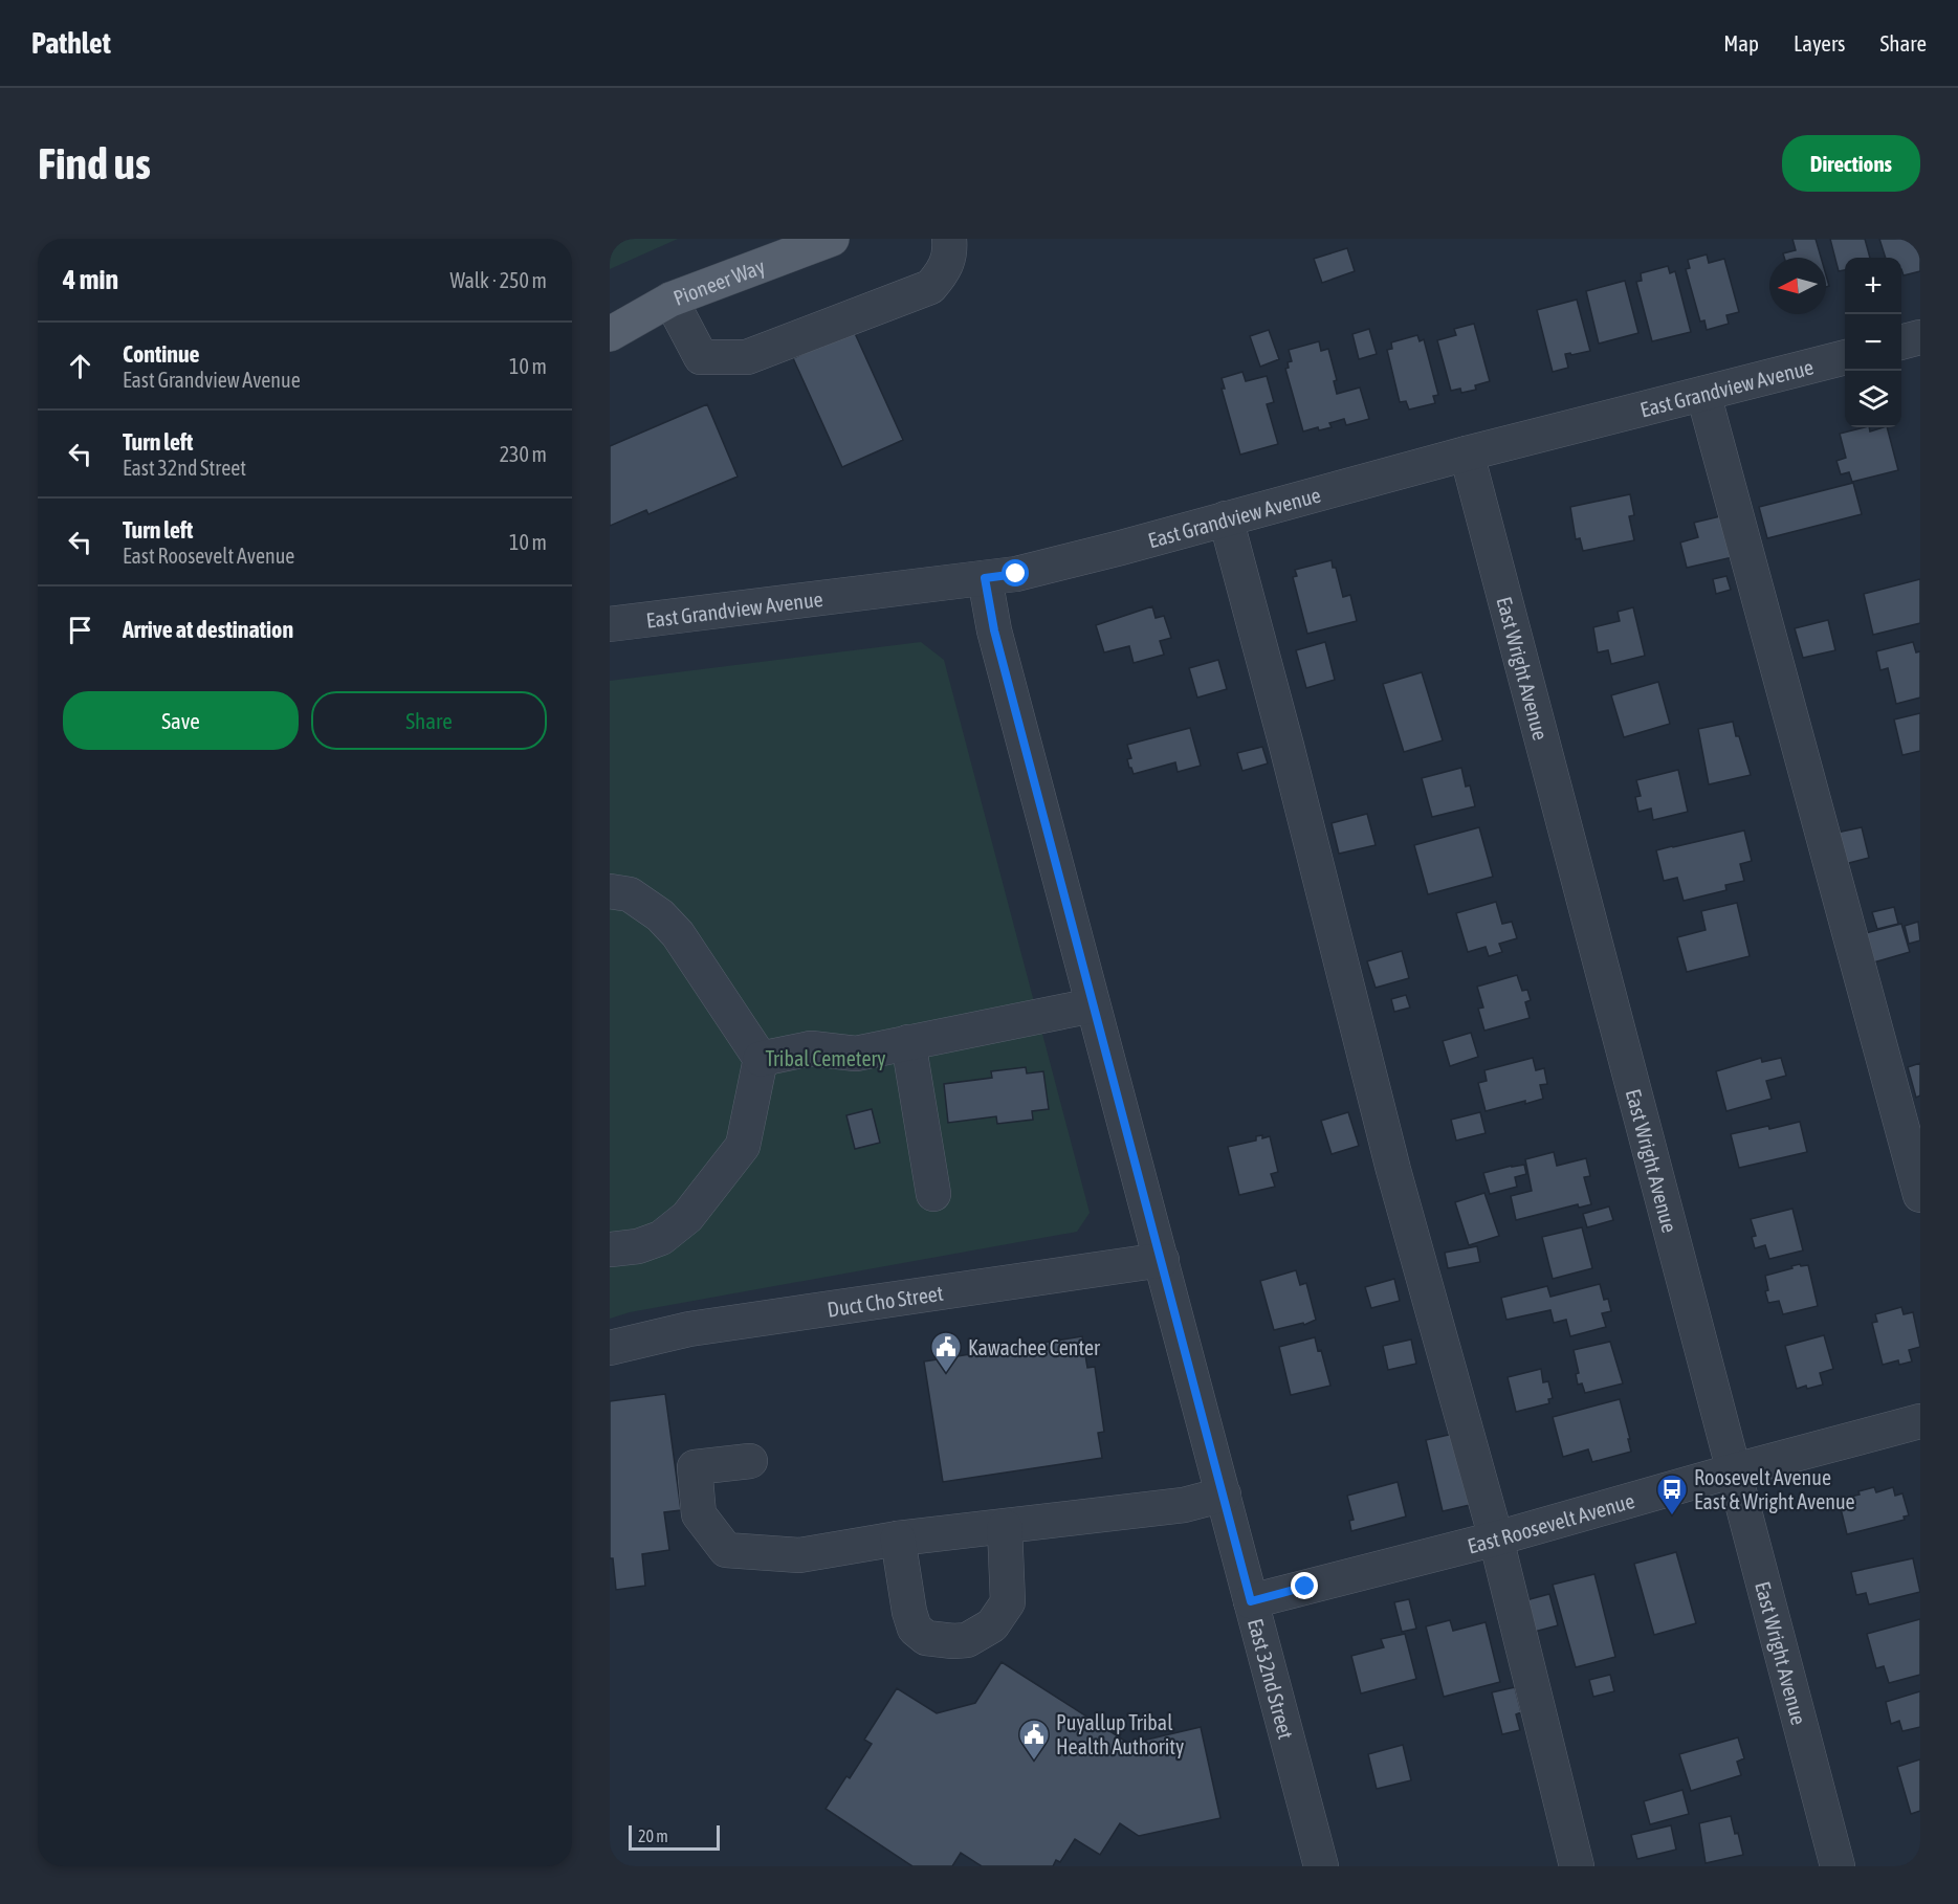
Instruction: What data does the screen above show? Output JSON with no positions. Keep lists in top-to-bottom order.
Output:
{
  "streets": {
    "main road": ["Pioneer Way"],
    "street": [
      "East Grandview Avenue",
      "East Wright Avenue",
      "Duct Cho Street",
      "East Roosevelt Avenue",
      "East 32nd Street"
    ]
  },
  "crossings": [
    ["East Grandview Avenue", "East Wright Avenue"],
    ["East Grandview Avenue", "East 32nd Street"],
    ["East Wright Avenue", "East Roosevelt Avenue"],
    ["Duct Cho Street", "East 32nd Street"],
    ["East Roosevelt Avenue", "East 32nd Street"]
  ],
  "parks": ["Tribal Cemetery"],
  "places": {
    "public building": ["Kawachee Center", "Puyallup Tribal Health Authority"],
    "bus stop": ["Roosevelt Avenue East & Wright Avenue"]
  },
  "scale_bar": "20 m",
  "north": "left",
  "page": {
    "header": "Pathlet",
    "nav": ["Map", "Layers", "Share"],
    "buttons": [
      "Directions",
      ["Save", "Share"]
    ],
    "title": "Find us",
    "heading": ["4 min", "Walk · 250 m"],
    "map_buttons": ["+", "−"],
    "list": [
      ["Continue", "East Grandview Avenue", "10 m"],
      ["Turn left", "East 32nd Street", "230 m"],
      ["Turn left", "East Roosevelt Avenue", "10 m"],
      "Arrive at destination"
    ],
    "scale": "20 m"
  }
}
